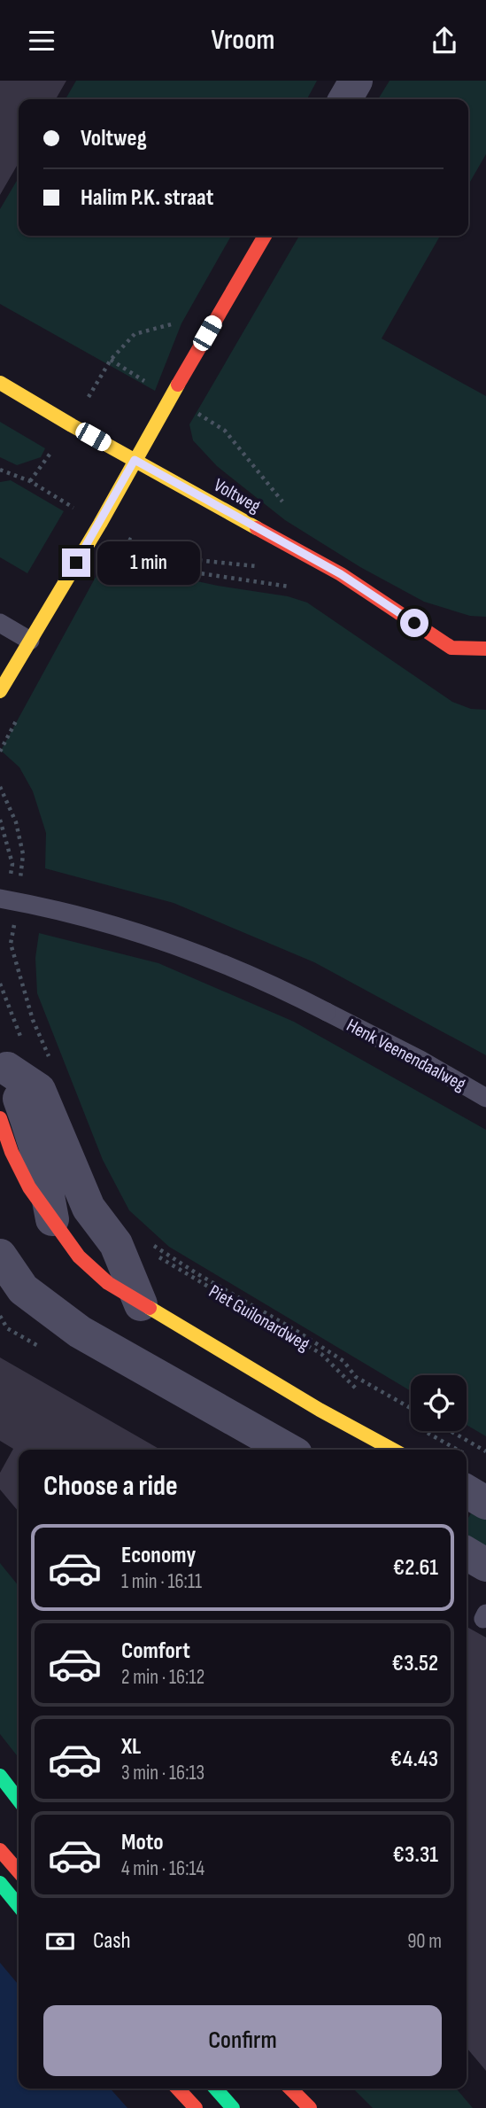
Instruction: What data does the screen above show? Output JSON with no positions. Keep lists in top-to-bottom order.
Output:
{
  "streets": {
    "street": ["Voltweg"],
    "lane": ["Henk Veenendaalweg"],
    "path": ["Piet Guilonardweg"]
  },
  "page": {
    "header": "Vroom",
    "banner": ["Voltweg", "Halim P.K. straat"],
    "bubble": "1 min",
    "heading": "Choose a ride",
    "list": [
      {
        "name": "Economy",
        "note": "1 min · 16:11",
        "value": "€2.61"
      },
      {
        "name": "Comfort",
        "note": "2 min · 16:12",
        "value": "€3.52"
      },
      {
        "name": "XL",
        "note": "3 min · 16:13",
        "value": "€4.43"
      },
      {
        "name": "Moto",
        "note": "4 min · 16:14",
        "value": "€3.31"
      }
    ],
    "pay": ["Cash", "90 m"],
    "buttons": "Confirm"
  }
}
